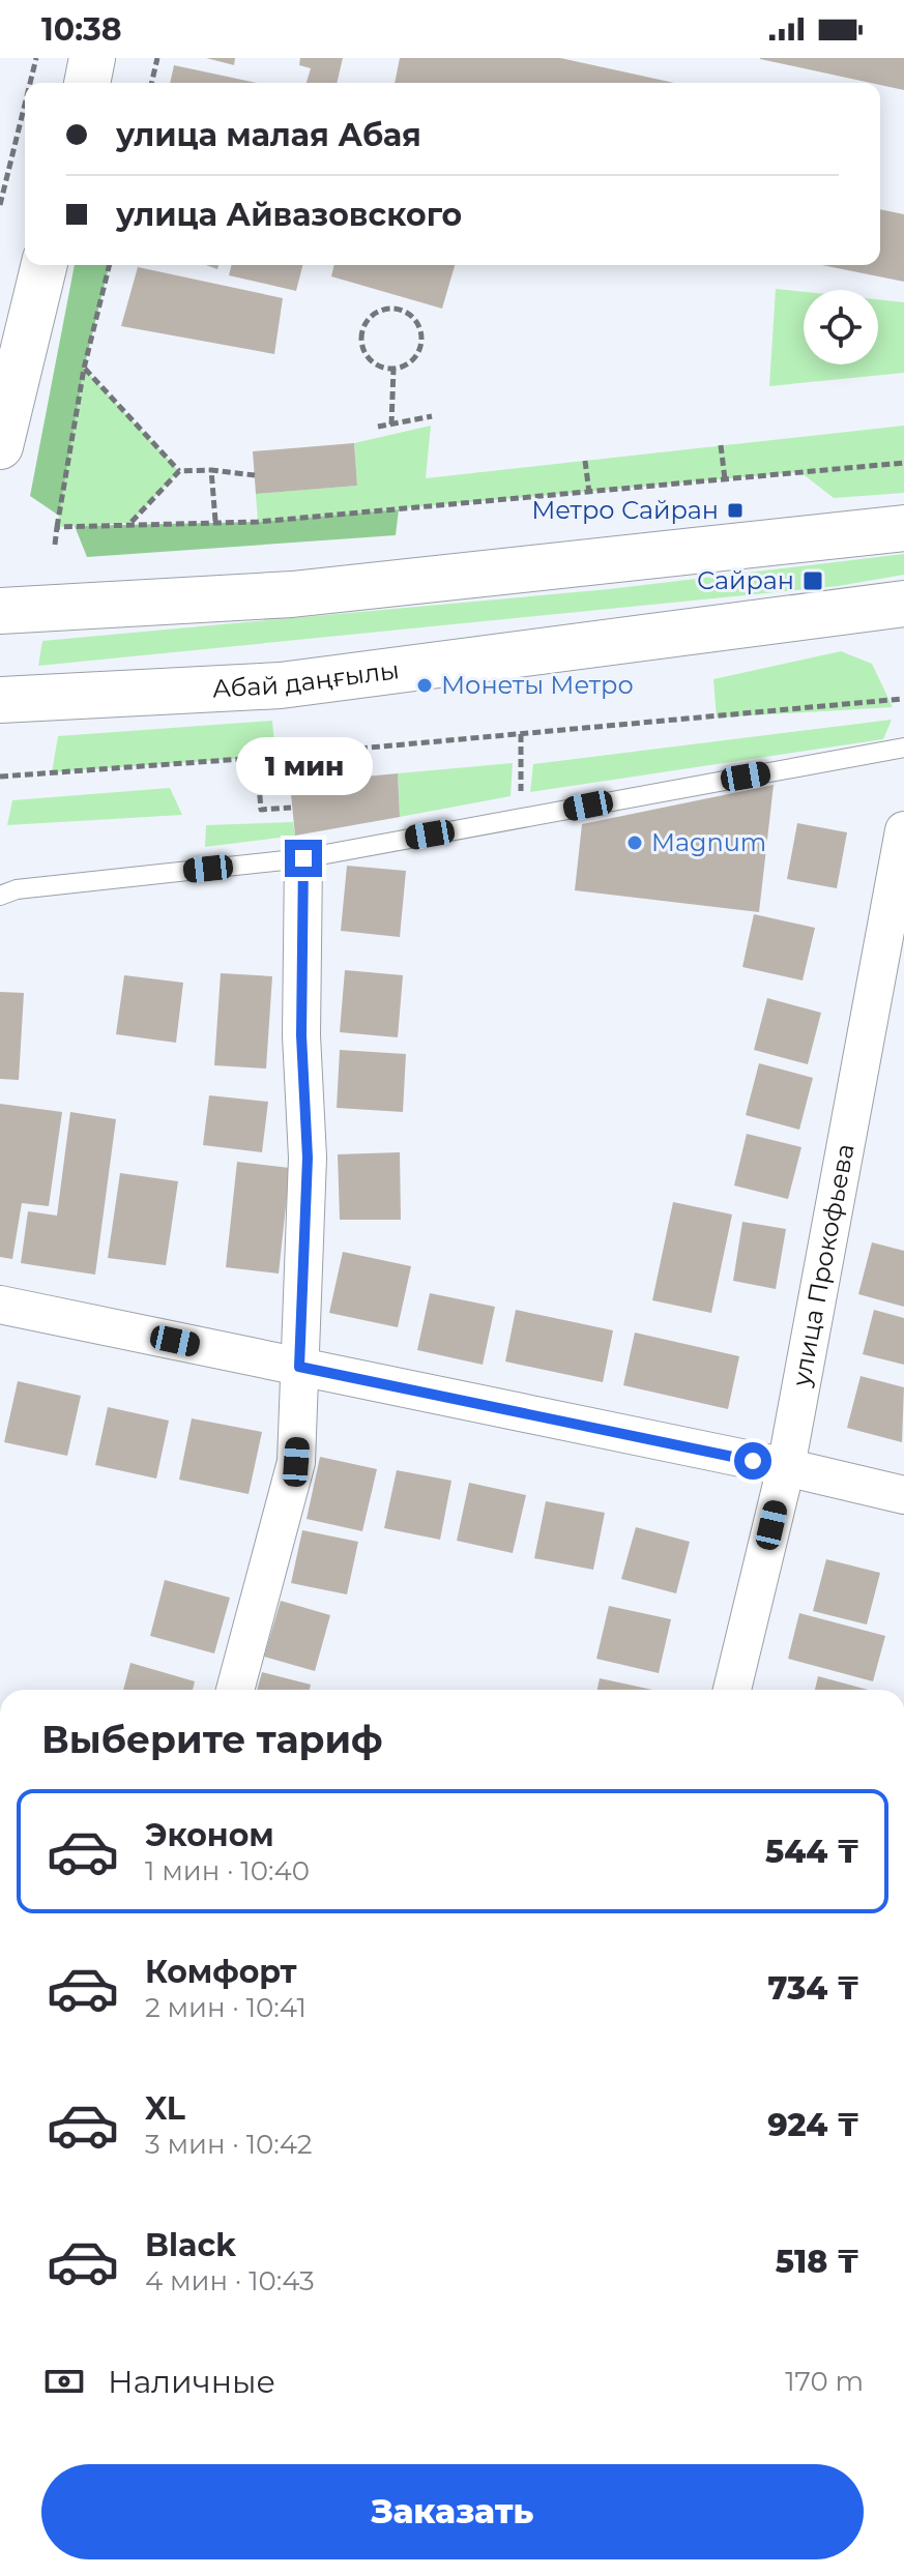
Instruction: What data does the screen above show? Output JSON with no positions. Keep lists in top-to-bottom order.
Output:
{
  "streets": {
    "main road": ["Абай даңғылы"],
    "street": ["улица Прокофьева"]
  },
  "places": {
    "transit": ["Метро Сайран", "Сайран"],
    "other": ["Монеты Метро", "Magnum"]
  },
  "page": {
    "status": "10:38",
    "banner": ["улица малая Абая", "улица Айвазовского"],
    "bubble": "1 мин",
    "heading": "Выберите тариф",
    "list": [
      {
        "name": "Эконом",
        "note": "1 мин · 10:40",
        "value": "544 ₸"
      },
      {
        "name": "Комфорт",
        "note": "2 мин · 10:41",
        "value": "734 ₸"
      },
      {
        "name": "XL",
        "note": "3 мин · 10:42",
        "value": "924 ₸"
      },
      {
        "name": "Black",
        "note": "4 мин · 10:43",
        "value": "518 ₸"
      }
    ],
    "pay": ["Наличные", "170 m"],
    "buttons": "Заказать"
  }
}
